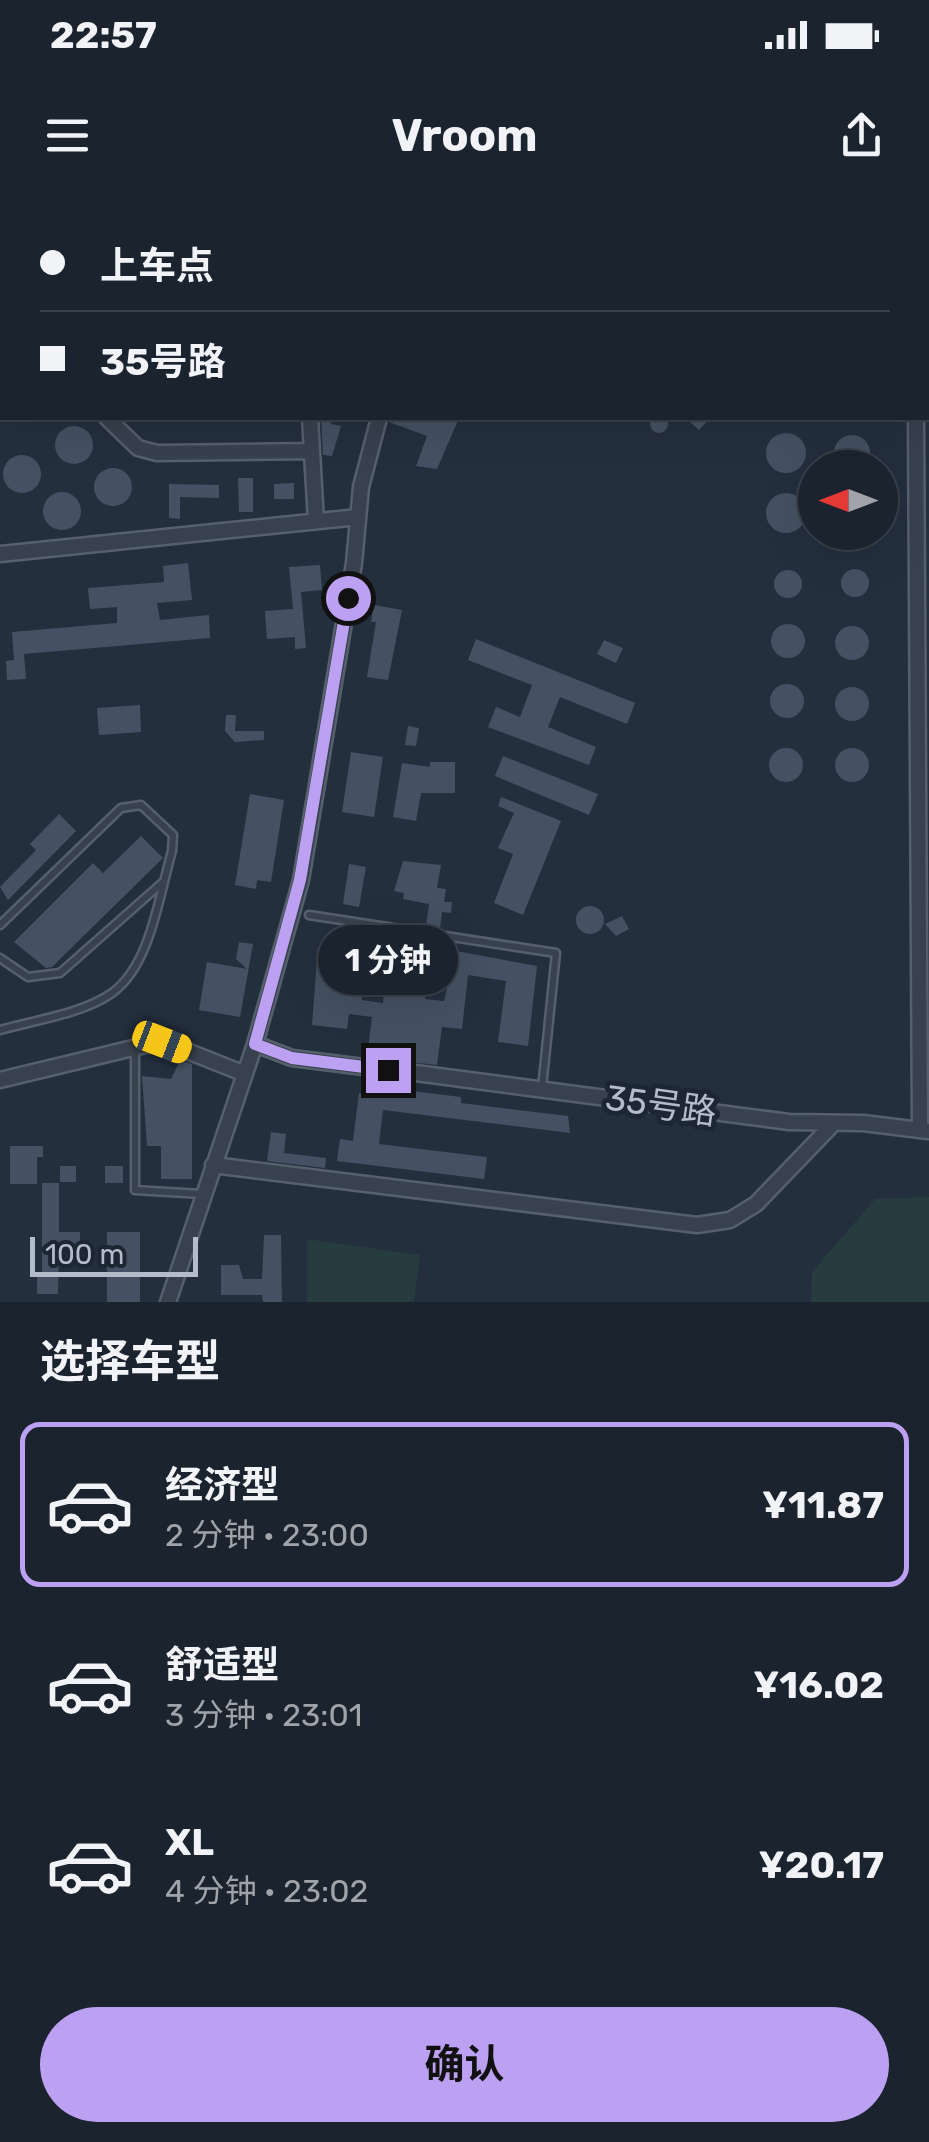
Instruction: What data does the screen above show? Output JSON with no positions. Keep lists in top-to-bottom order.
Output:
{
  "streets": {
    "street": ["35号路"]
  },
  "scale_bar": "100 m",
  "north": "left",
  "page": {
    "status": "22:57",
    "header": "Vroom",
    "banner": ["上车点", "35号路"],
    "bubble": "1 分钟",
    "scale": "100 m",
    "heading": "选择车型",
    "list": [
      {
        "name": "经济型",
        "note": "2 分钟 · 23:00",
        "value": "¥11.87"
      },
      {
        "name": "舒适型",
        "note": "3 分钟 · 23:01",
        "value": "¥16.02"
      },
      {
        "name": "XL",
        "note": "4 分钟 · 23:02",
        "value": "¥20.17"
      }
    ],
    "buttons": "确认"
  }
}
